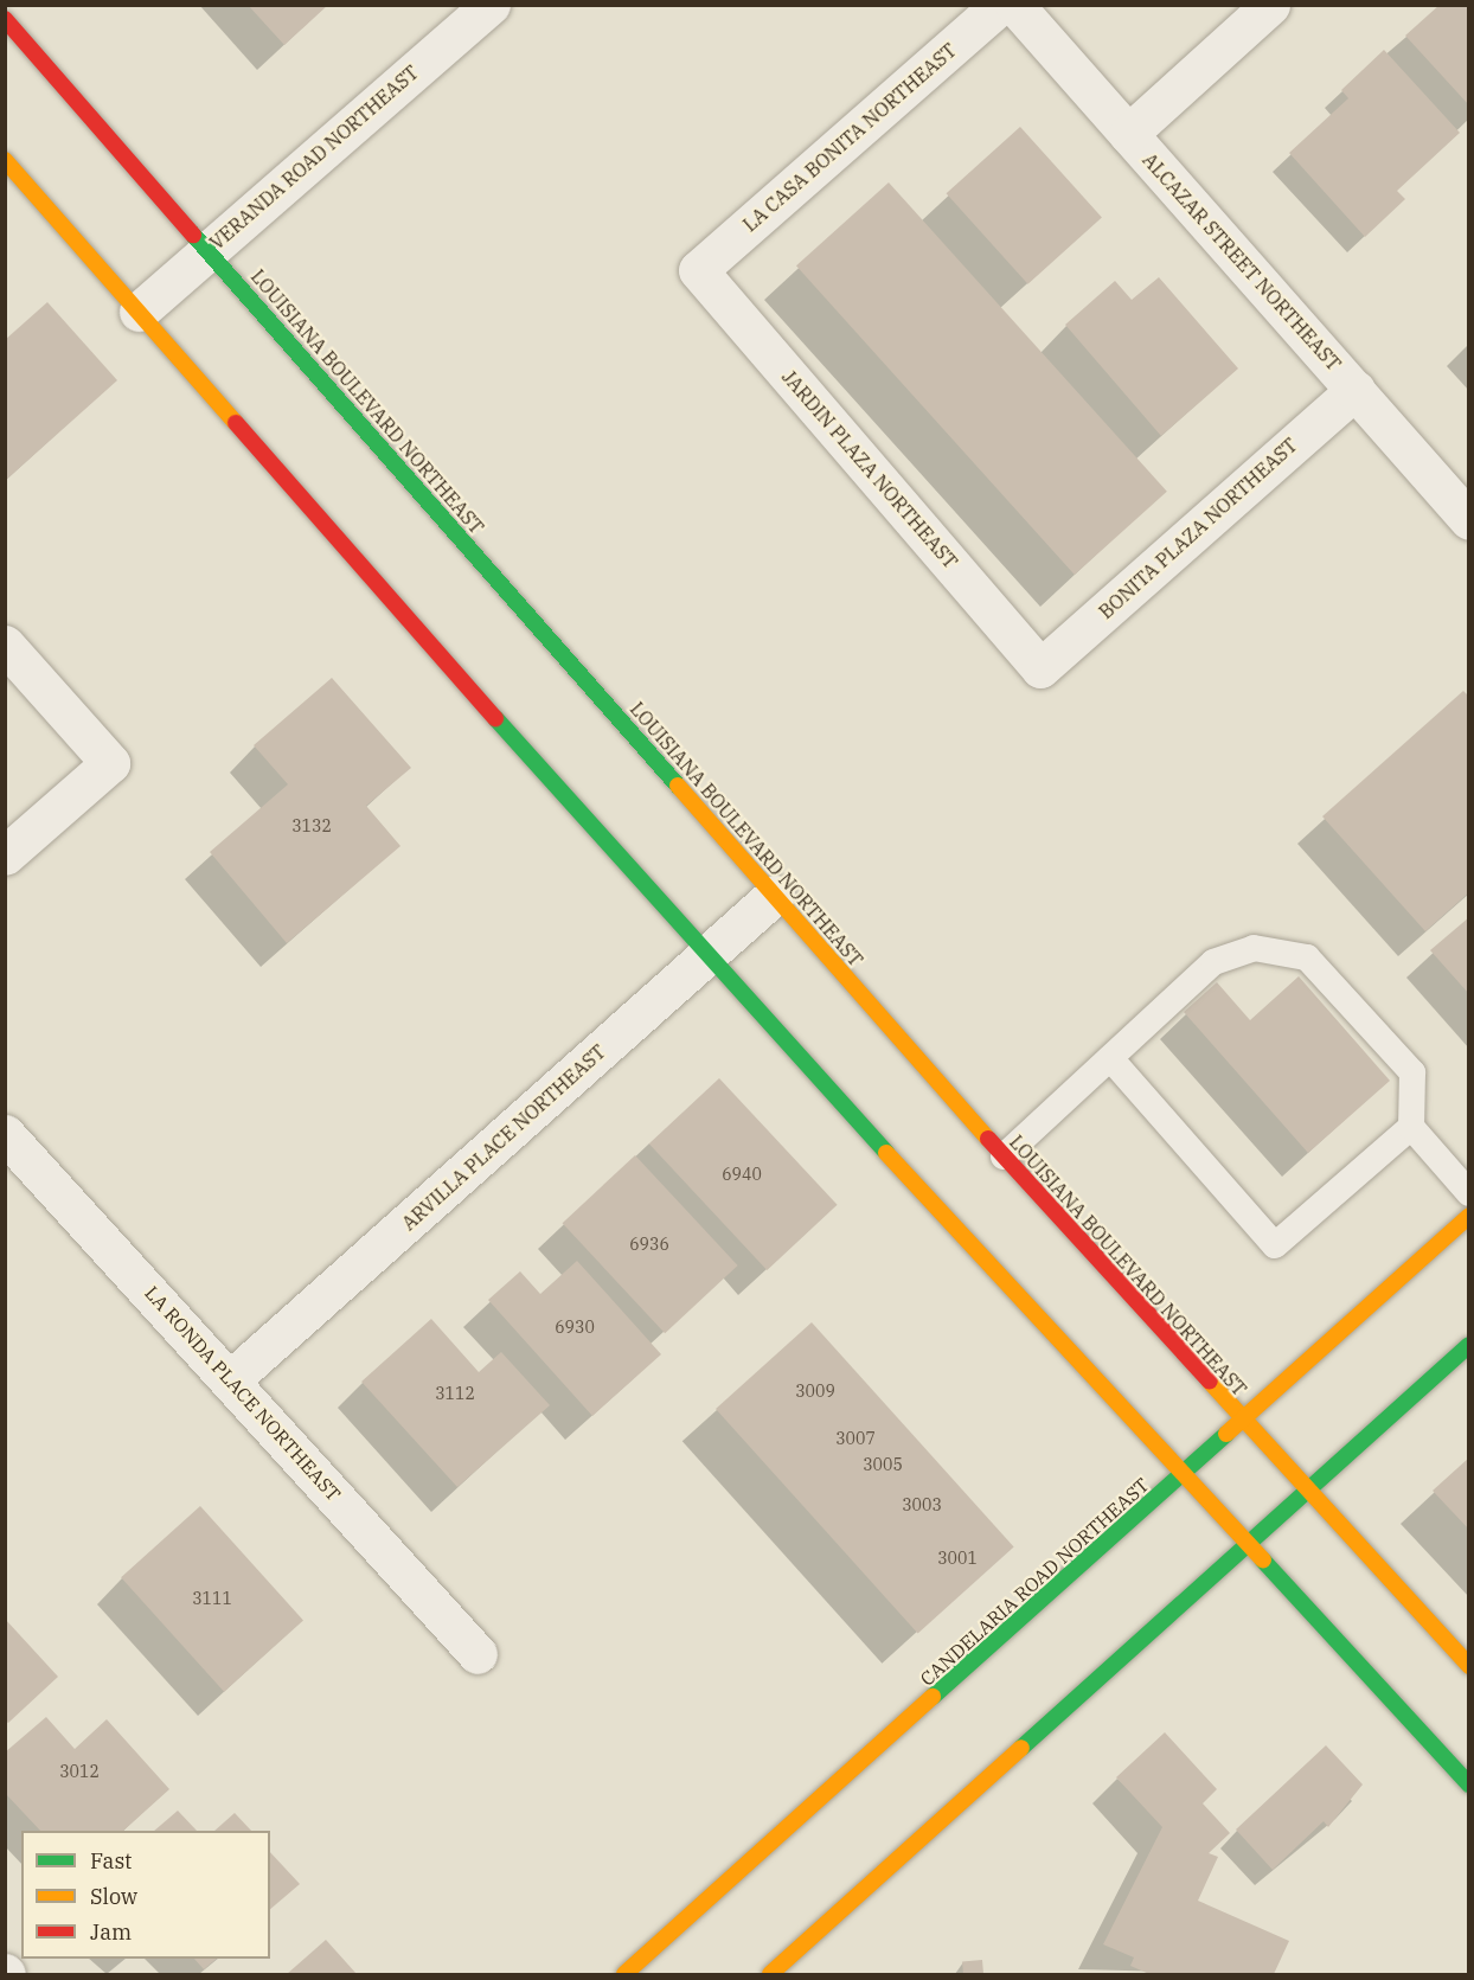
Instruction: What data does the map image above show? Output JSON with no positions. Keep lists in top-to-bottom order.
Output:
{
  "streets": {
    "main road": ["LOUISIANA BOULEVARD NORTHEAST", "CANDELARIA ROAD NORTHEAST"],
    "street": [
      "LA CASA BONITA NORTHEAST",
      "VERANDA ROAD NORTHEAST",
      "ALCAZAR STREET NORTHEAST",
      "JARDIN PLAZA NORTHEAST",
      "BONITA PLAZA NORTHEAST",
      "ARVILLA PLACE NORTHEAST",
      "LA RONDA PLACE NORTHEAST"
    ]
  },
  "crossings": [
    ["LA CASA BONITA NORTHEAST", "JARDIN PLAZA NORTHEAST"],
    ["VERANDA ROAD NORTHEAST", "LOUISIANA BOULEVARD NORTHEAST"],
    ["ALCAZAR STREET NORTHEAST", "BONITA PLAZA NORTHEAST"],
    ["LOUISIANA BOULEVARD NORTHEAST", "ARVILLA PLACE NORTHEAST"],
    ["LOUISIANA BOULEVARD NORTHEAST", "CANDELARIA ROAD NORTHEAST"],
    ["JARDIN PLAZA NORTHEAST", "BONITA PLAZA NORTHEAST"],
    ["ARVILLA PLACE NORTHEAST", "LA RONDA PLACE NORTHEAST"]
  ],
  "house_numbers": [
    "3132",
    "6940",
    "6936",
    "6930",
    "3009",
    "3112",
    "3007",
    "3005",
    "3003",
    "3001",
    "3111",
    "3012"
  ],
  "legend": ["Fast", "Slow", "Jam"]
}
